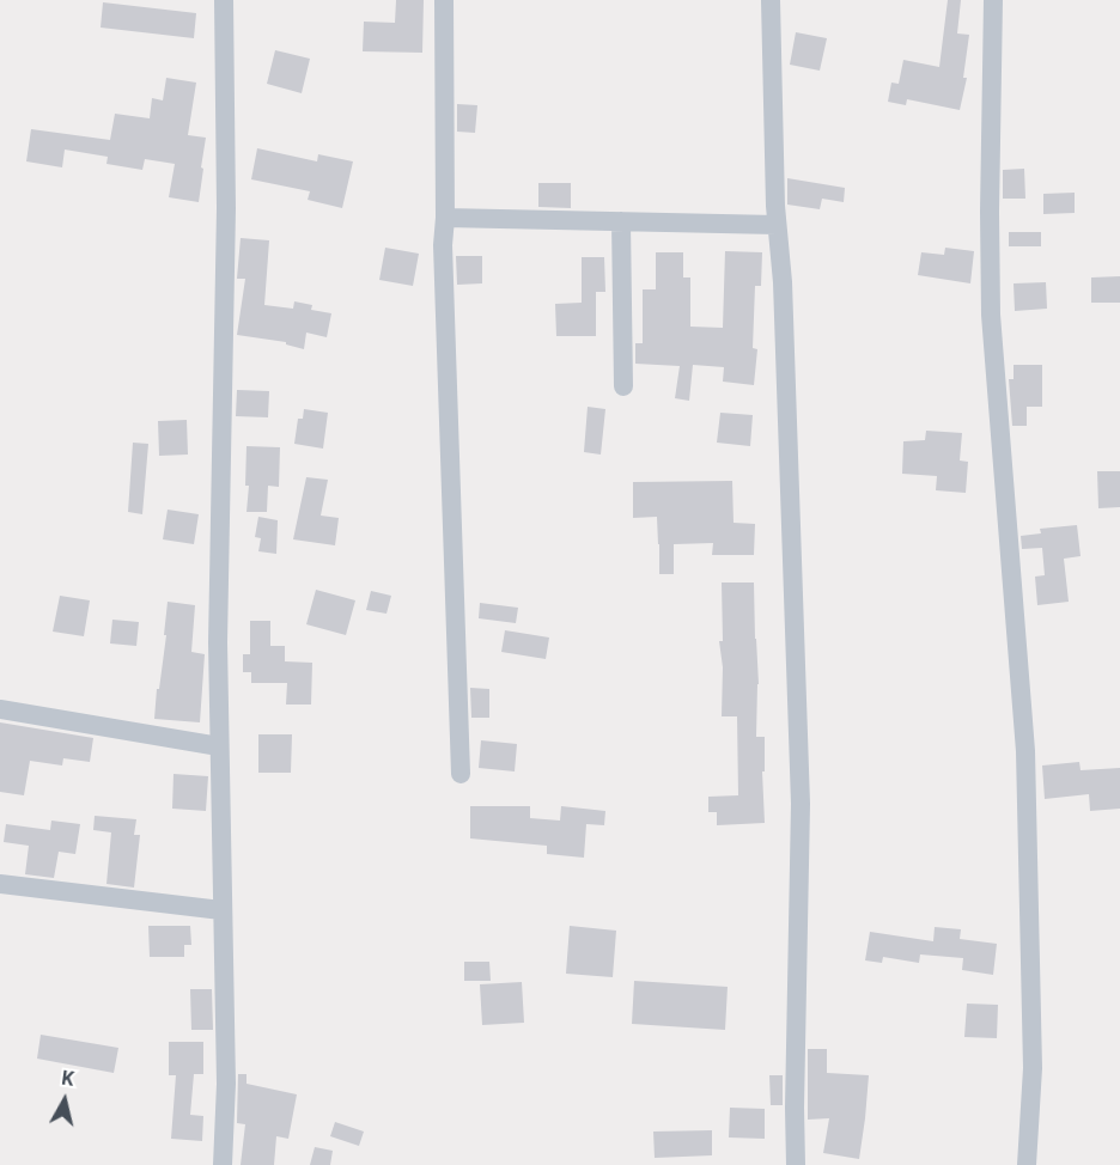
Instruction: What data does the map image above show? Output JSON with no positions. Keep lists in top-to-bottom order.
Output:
{
  "north": "top"
}
